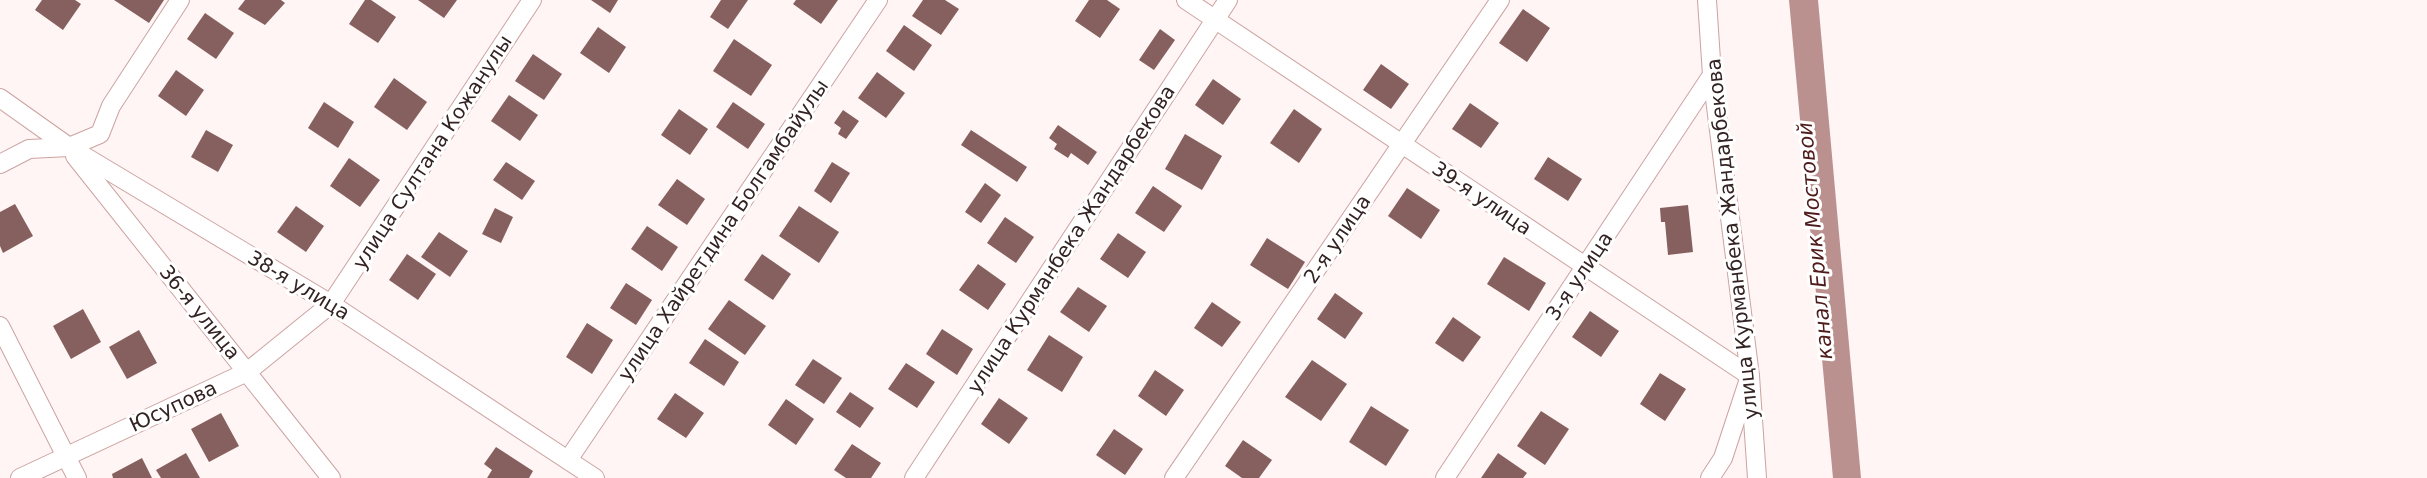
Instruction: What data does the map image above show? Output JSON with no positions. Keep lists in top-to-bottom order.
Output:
{
  "streets": {
    "street": [
      "улица Султана Кожанулы",
      "39-я улица",
      "улица Хайретдина Болгамбайулы",
      "улица Курманбека Жандарбекова",
      "2-я улица",
      "3-я улица",
      "38-я улица",
      "36-я улица",
      "Юсупова"
    ]
  },
  "crossings": [
    ["улица Султана Кожанулы", "38-я улица"],
    ["улица Султана Кожанулы", "Юсупова"],
    ["39-я улица", "улица Курманбека Жандарбекова"],
    ["39-я улица", "2-я улица"],
    ["39-я улица", "3-я улица"],
    ["улица Хайретдина Болгамбайулы", "38-я улица"],
    ["улица Курманбека Жандарбекова", "3-я улица"],
    ["38-я улица", "36-я улица"],
    ["38-я улица", "Юсупова"],
    ["36-я улица", "Юсупова"]
  ],
  "water": ["канал Ерик Мостовой"]
}
